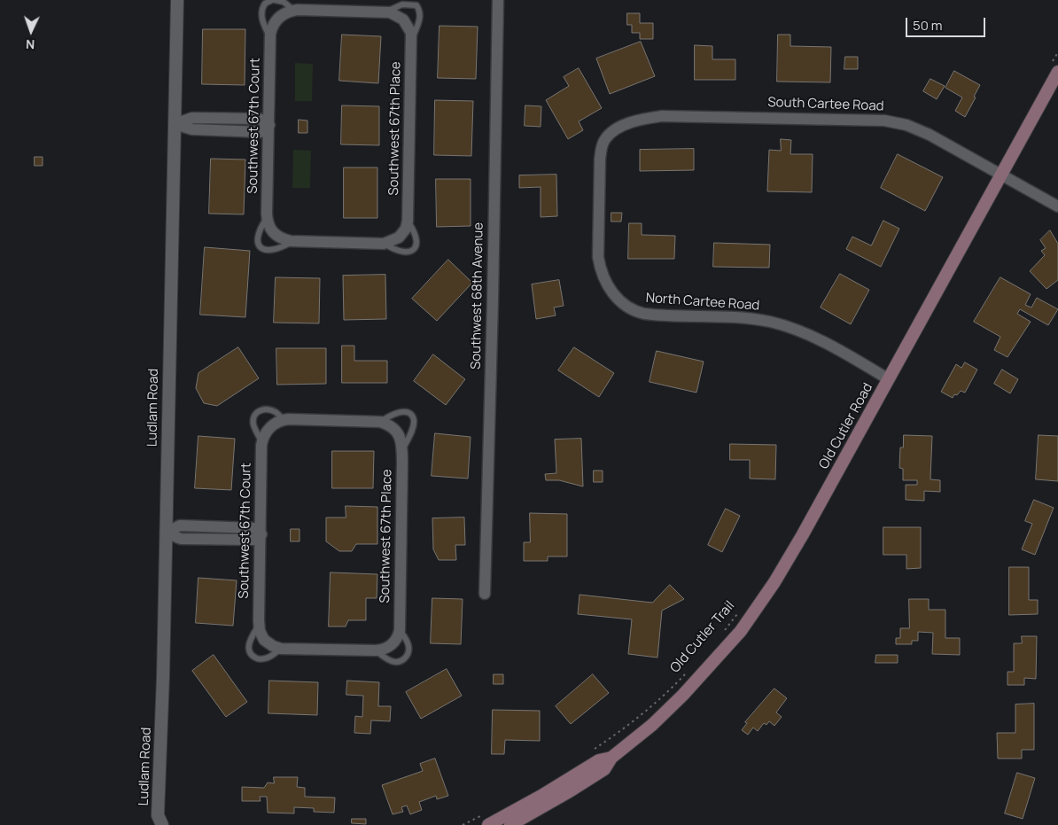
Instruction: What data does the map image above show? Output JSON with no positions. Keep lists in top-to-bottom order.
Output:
{
  "streets": {
    "main road": ["Old Cutler Road"],
    "street": [
      "South Cartee Road",
      "Southwest 67th Court",
      "Southwest 67th Place",
      "Southwest 68th Avenue",
      "North Cartee Road",
      "Ludlam Road"
    ],
    "path": ["Old Cutler Trail"]
  },
  "crossings": [
    ["South Cartee Road", "North Cartee Road"],
    ["South Cartee Road", "Old Cutler Road"],
    ["North Cartee Road", "Old Cutler Road"]
  ],
  "scale_bar": "50 m",
  "north": "bottom"
}
